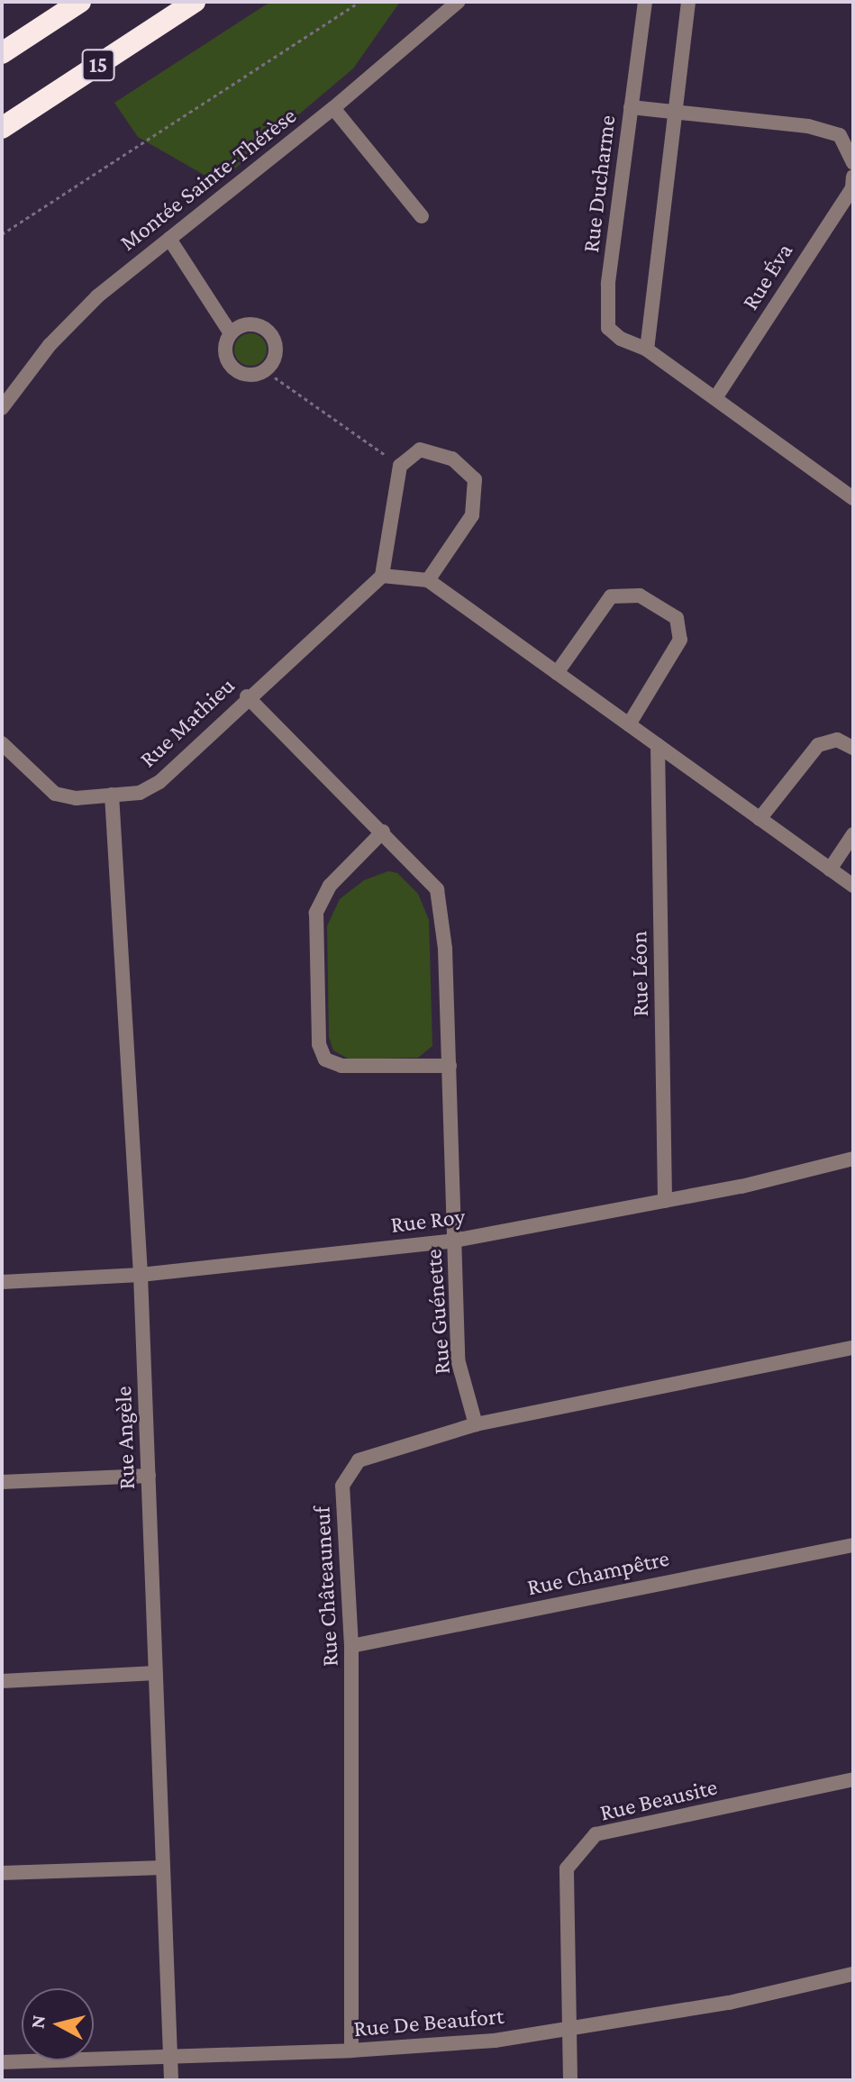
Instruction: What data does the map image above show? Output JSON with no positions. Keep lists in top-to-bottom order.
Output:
{
  "streets": {
    "highway": ["15"],
    "street": [
      "Montée Sainte-Thérèse",
      "Rue Ducharme",
      "Rue Éva",
      "Rue Mathieu",
      "Rue Léon",
      "Rue Roy",
      "Rue Guénette",
      "Rue Angèle",
      "Rue Champêtre",
      "Rue Châteauneuf",
      "Rue Beausite",
      "Rue De Beaufort"
    ]
  },
  "crossings": [
    ["Rue Ducharme", "Rue Éva"],
    ["Rue Mathieu", "Rue Guénette"],
    ["Rue Mathieu", "Rue Angèle"],
    ["Rue Léon", "Rue Roy"],
    ["Rue Roy", "Rue Guénette"],
    ["Rue Roy", "Rue Angèle"],
    ["Rue Guénette", "Rue Châteauneuf"],
    ["Rue Angèle", "Rue De Beaufort"],
    ["Rue Champêtre", "Rue Châteauneuf"],
    ["Rue Châteauneuf", "Rue De Beaufort"],
    ["Rue Beausite", "Rue De Beaufort"]
  ],
  "north": "left"
}
